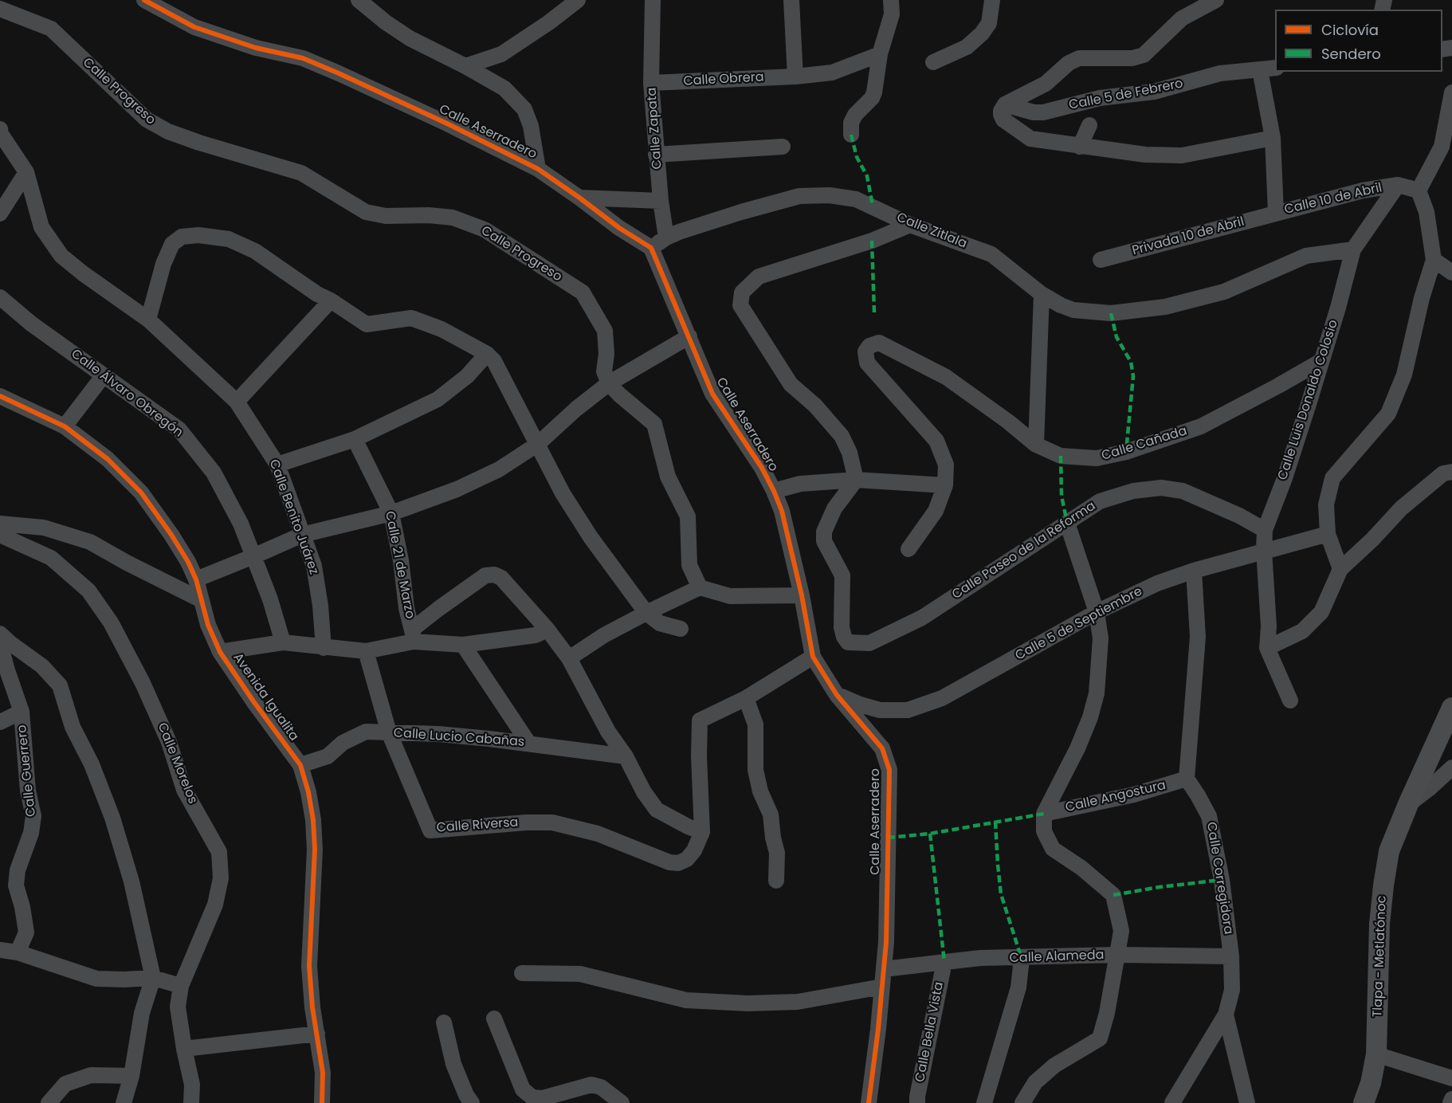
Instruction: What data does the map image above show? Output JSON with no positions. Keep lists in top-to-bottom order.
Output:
{
  "streets": {
    "main road": ["Tlapa - Metlatónoc"],
    "street": [
      "Calle Obrera",
      "Calle Progreso",
      "Calle 5 de Febrero",
      "Calle Zapata",
      "Calle Aserradero",
      "Calle 10 de Abril",
      "Calle Zitlala",
      "Privada 10 de Abril",
      "Calle Álvaro Obregón",
      "Calle Luis Donaldo Colosio",
      "Calle Cañada",
      "Calle Benito Juárez",
      "Calle Paseo de la Reforma",
      "Calle 21 de Marzo",
      "Calle 5 de Septiembre",
      "Avenida Igualita",
      "Calle Lucio Cabañas",
      "Calle Morelos",
      "Calle Guerrero",
      "Calle Angostura",
      "Calle Riversa",
      "Calle Corregidora",
      "Calle Alameda",
      "Calle Bella Vista"
    ]
  },
  "crossings": [
    ["Calle Obrera", "Calle Zapata"],
    ["Calle Zapata", "Calle Zitlala"],
    ["Calle Aserradero", "Calle 5 de Septiembre"],
    ["Calle Aserradero", "Calle Alameda"],
    ["Calle 10 de Abril", "Privada 10 de Abril"],
    ["Calle Zitlala", "Calle Luis Donaldo Colosio"],
    ["Calle Luis Donaldo Colosio", "Calle Cañada"],
    ["Calle Luis Donaldo Colosio", "Calle Paseo de la Reforma"],
    ["Calle Luis Donaldo Colosio", "Calle 5 de Septiembre"],
    ["Avenida Igualita", "Calle Lucio Cabañas"],
    ["Calle Lucio Cabañas", "Calle Riversa"],
    ["Calle Angostura", "Calle Corregidora"],
    ["Calle Corregidora", "Calle Alameda"],
    ["Calle Alameda", "Calle Bella Vista"]
  ],
  "legend": ["Ciclovía", "Sendero"]
}
